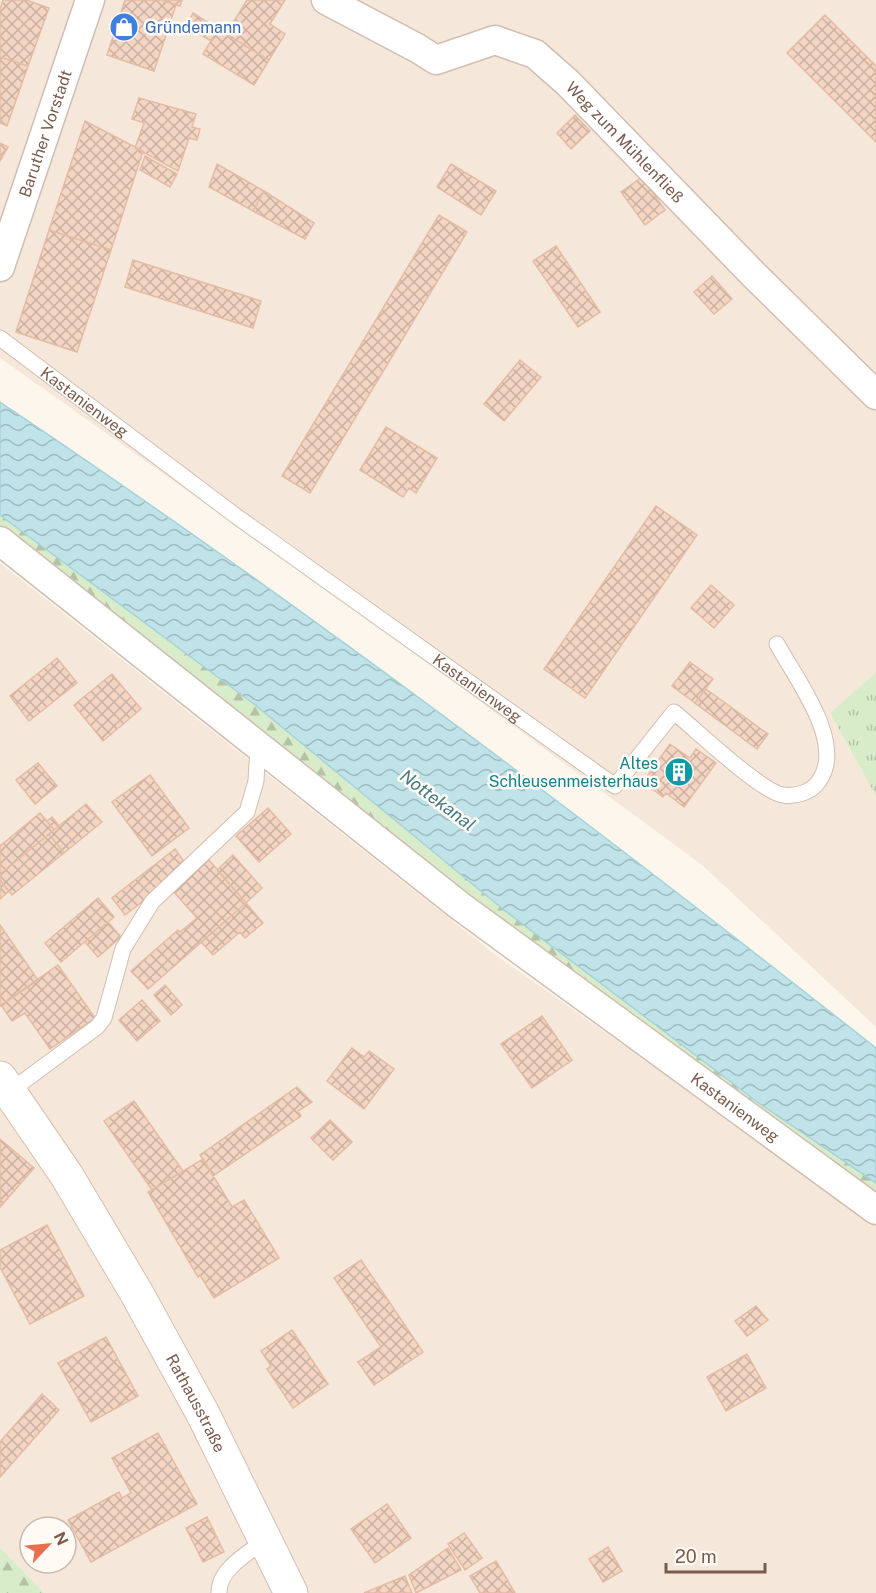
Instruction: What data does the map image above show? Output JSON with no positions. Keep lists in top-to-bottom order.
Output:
{
  "streets": {
    "main road": ["Rathausstraße"],
    "street": ["Baruther Vorstadt", "Weg zum Mühlenfließ", "Kastanienweg"]
  },
  "water": ["Nottekanal"],
  "places": {
    "shop": ["Gründemann"],
    "building": ["Altes Schleusenmeisterhaus"]
  },
  "scale_bar": "20 m",
  "north": "top right"
}
